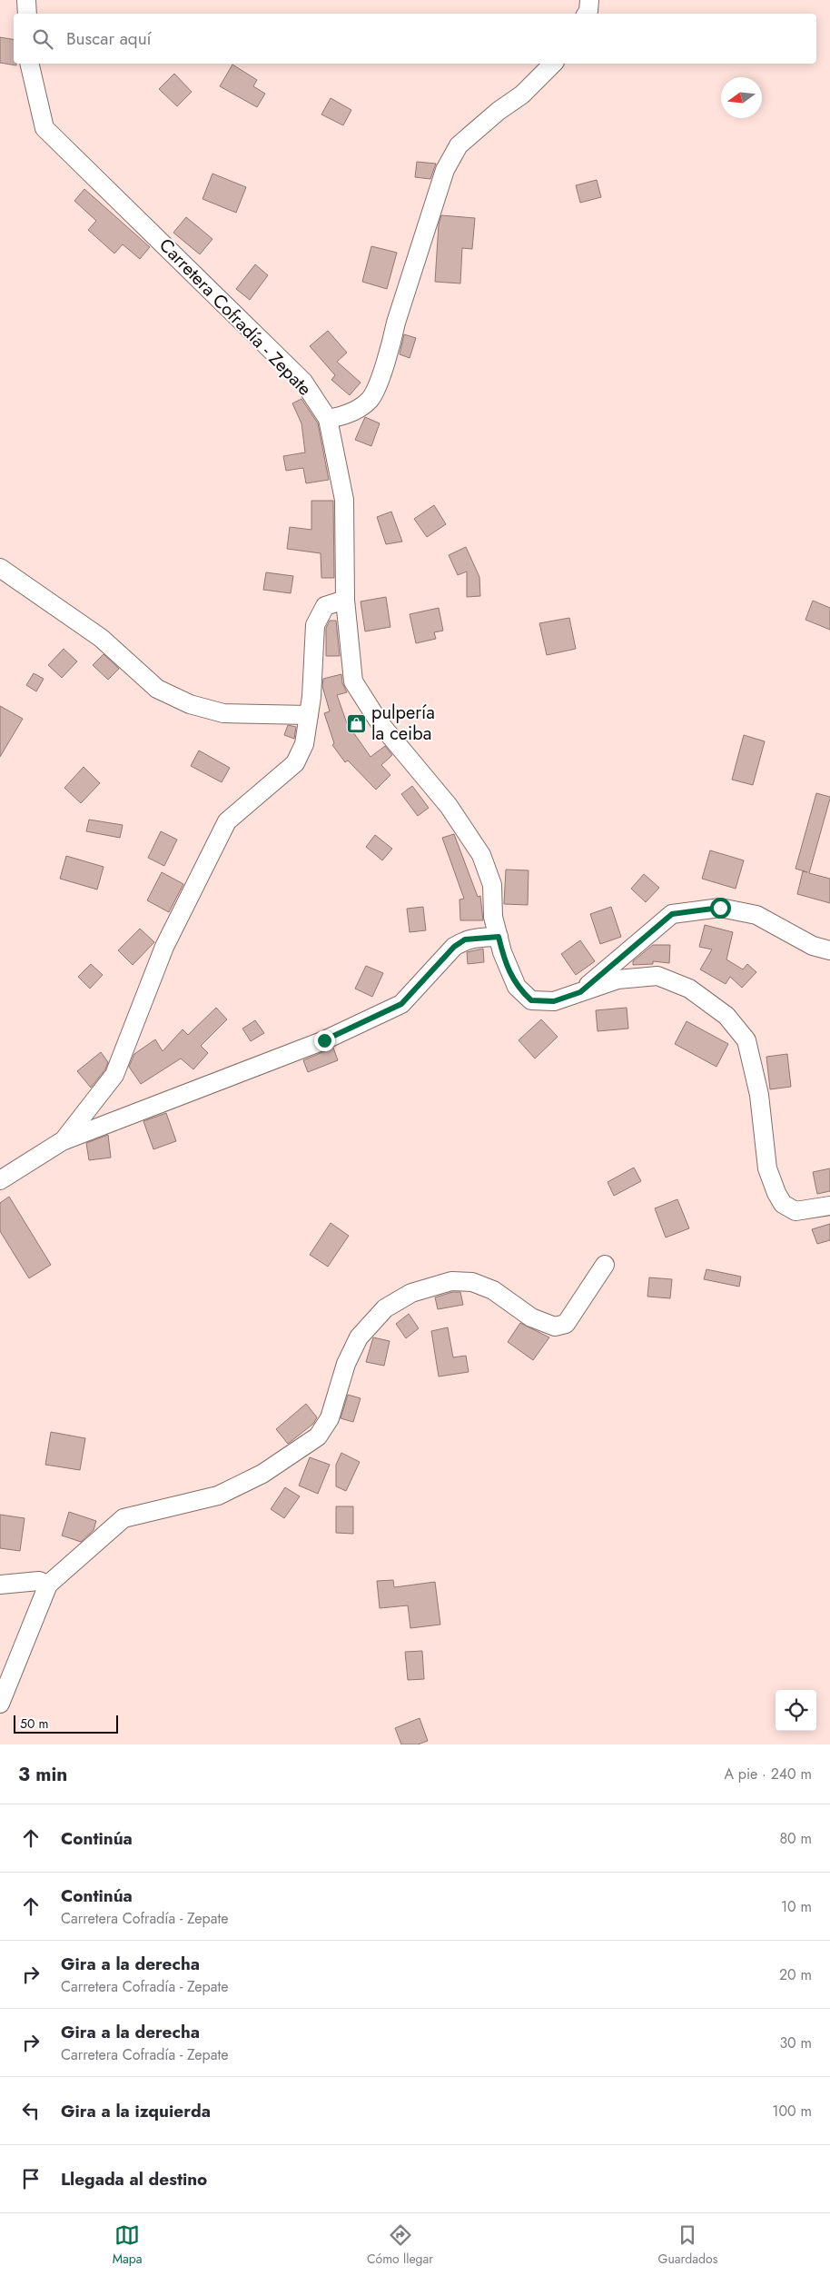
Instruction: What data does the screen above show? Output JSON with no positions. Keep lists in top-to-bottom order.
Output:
{
  "streets": {
    "street": ["Carretera Cofradía - Zepate"]
  },
  "places": {
    "shop": ["pulpería la ceiba"]
  },
  "scale_bar": "50 m",
  "north": "left",
  "page": {
    "search": "Buscar aquí",
    "scale": "50 m",
    "heading": ["3 min", "A pie · 240 m"],
    "list": [
      ["Continúa", "80 m"],
      ["Continúa", "Carretera Cofradía - Zepate", "10 m"],
      ["Gira a la derecha", "Carretera Cofradía - Zepate", "20 m"],
      ["Gira a la derecha", "Carretera Cofradía - Zepate", "30 m"],
      ["Gira a la izquierda", "100 m"],
      "Llegada al destino"
    ],
    "nav": ["Mapa", "Cómo llegar", "Guardados"]
  }
}
